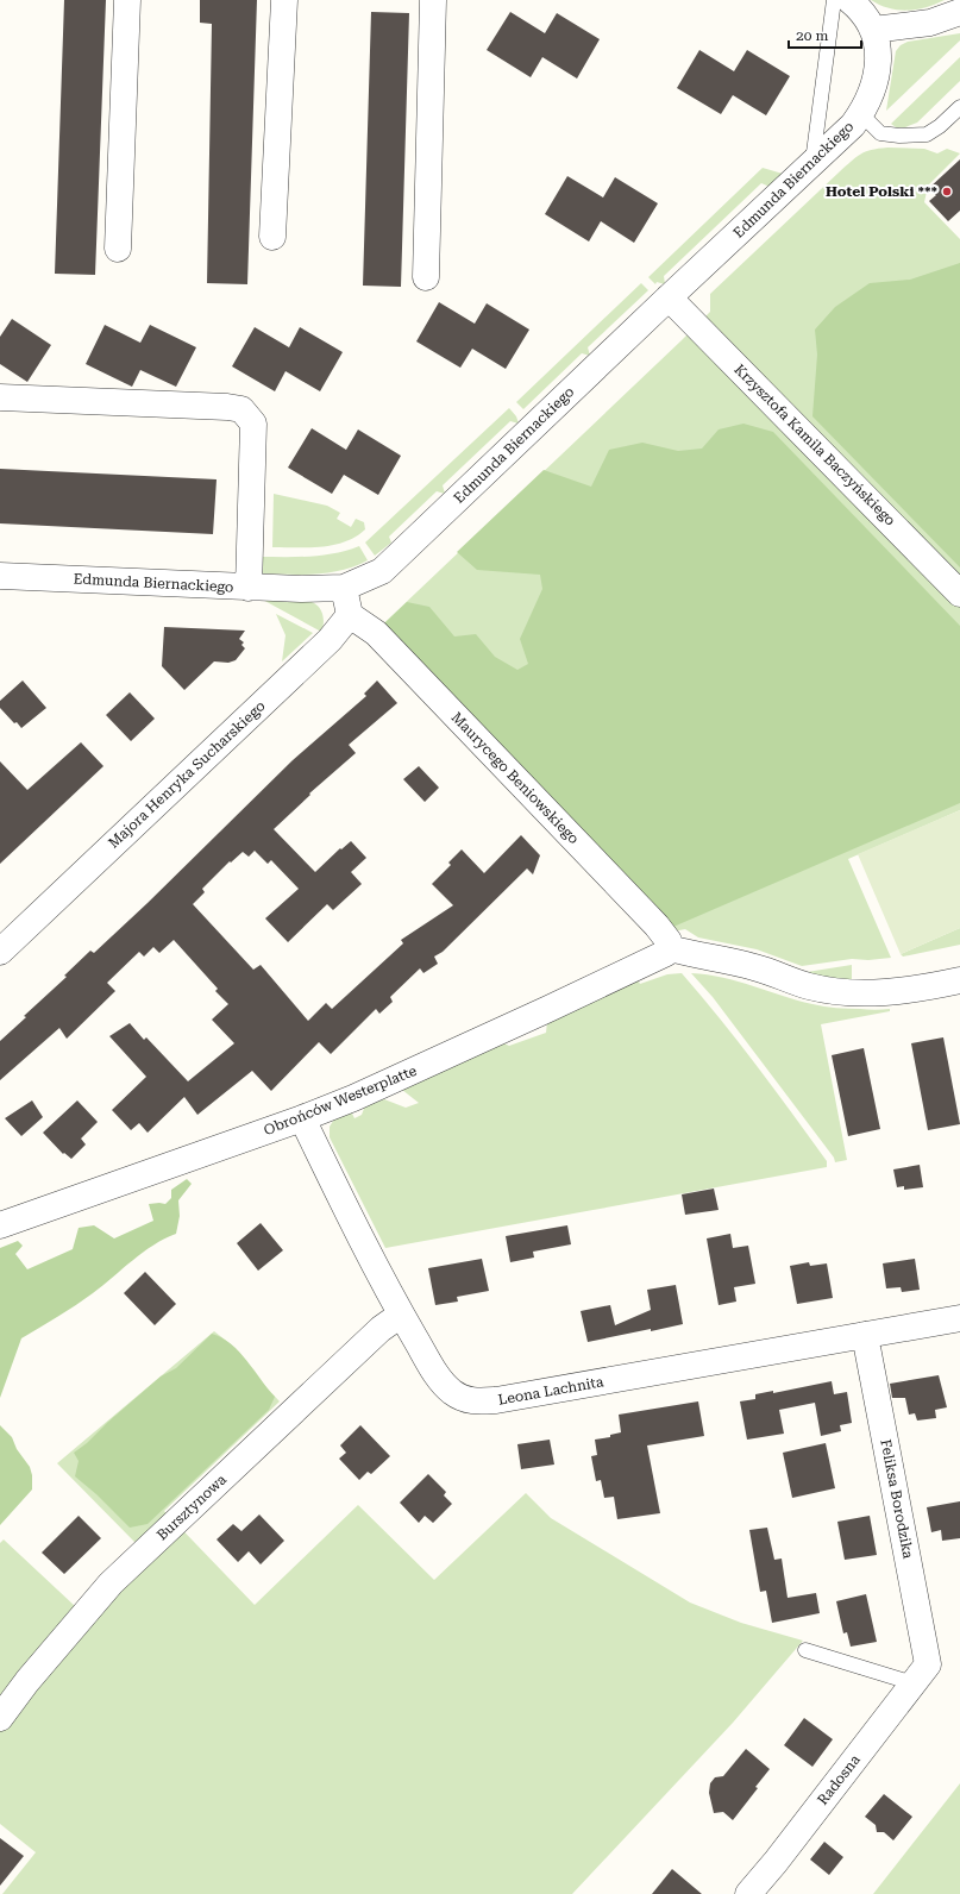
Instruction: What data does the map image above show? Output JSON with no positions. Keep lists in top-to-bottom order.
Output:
{
  "streets": {
    "street": [
      "Edmunda Biernackiego",
      "Krzysztofa Kamila Baczyńskiego",
      "Majora Henryka Sucharskiego",
      "Maurycego Beniowskiego",
      "Obrońców Westerplatte",
      "Leona Lachnita",
      "Feliksa Borodzika",
      "Bursztynowa",
      "Radosna"
    ]
  },
  "crossings": [
    ["Edmunda Biernackiego", "Krzysztofa Kamila Baczyńskiego"],
    ["Majora Henryka Sucharskiego", "Maurycego Beniowskiego"],
    ["Maurycego Beniowskiego", "Obrońców Westerplatte"],
    ["Obrońców Westerplatte", "Leona Lachnita"],
    ["Leona Lachnita", "Feliksa Borodzika"],
    ["Leona Lachnita", "Bursztynowa"],
    ["Feliksa Borodzika", "Radosna"]
  ],
  "places": ["Hotel Polski ***"],
  "scale_bar": "20 m"
}
